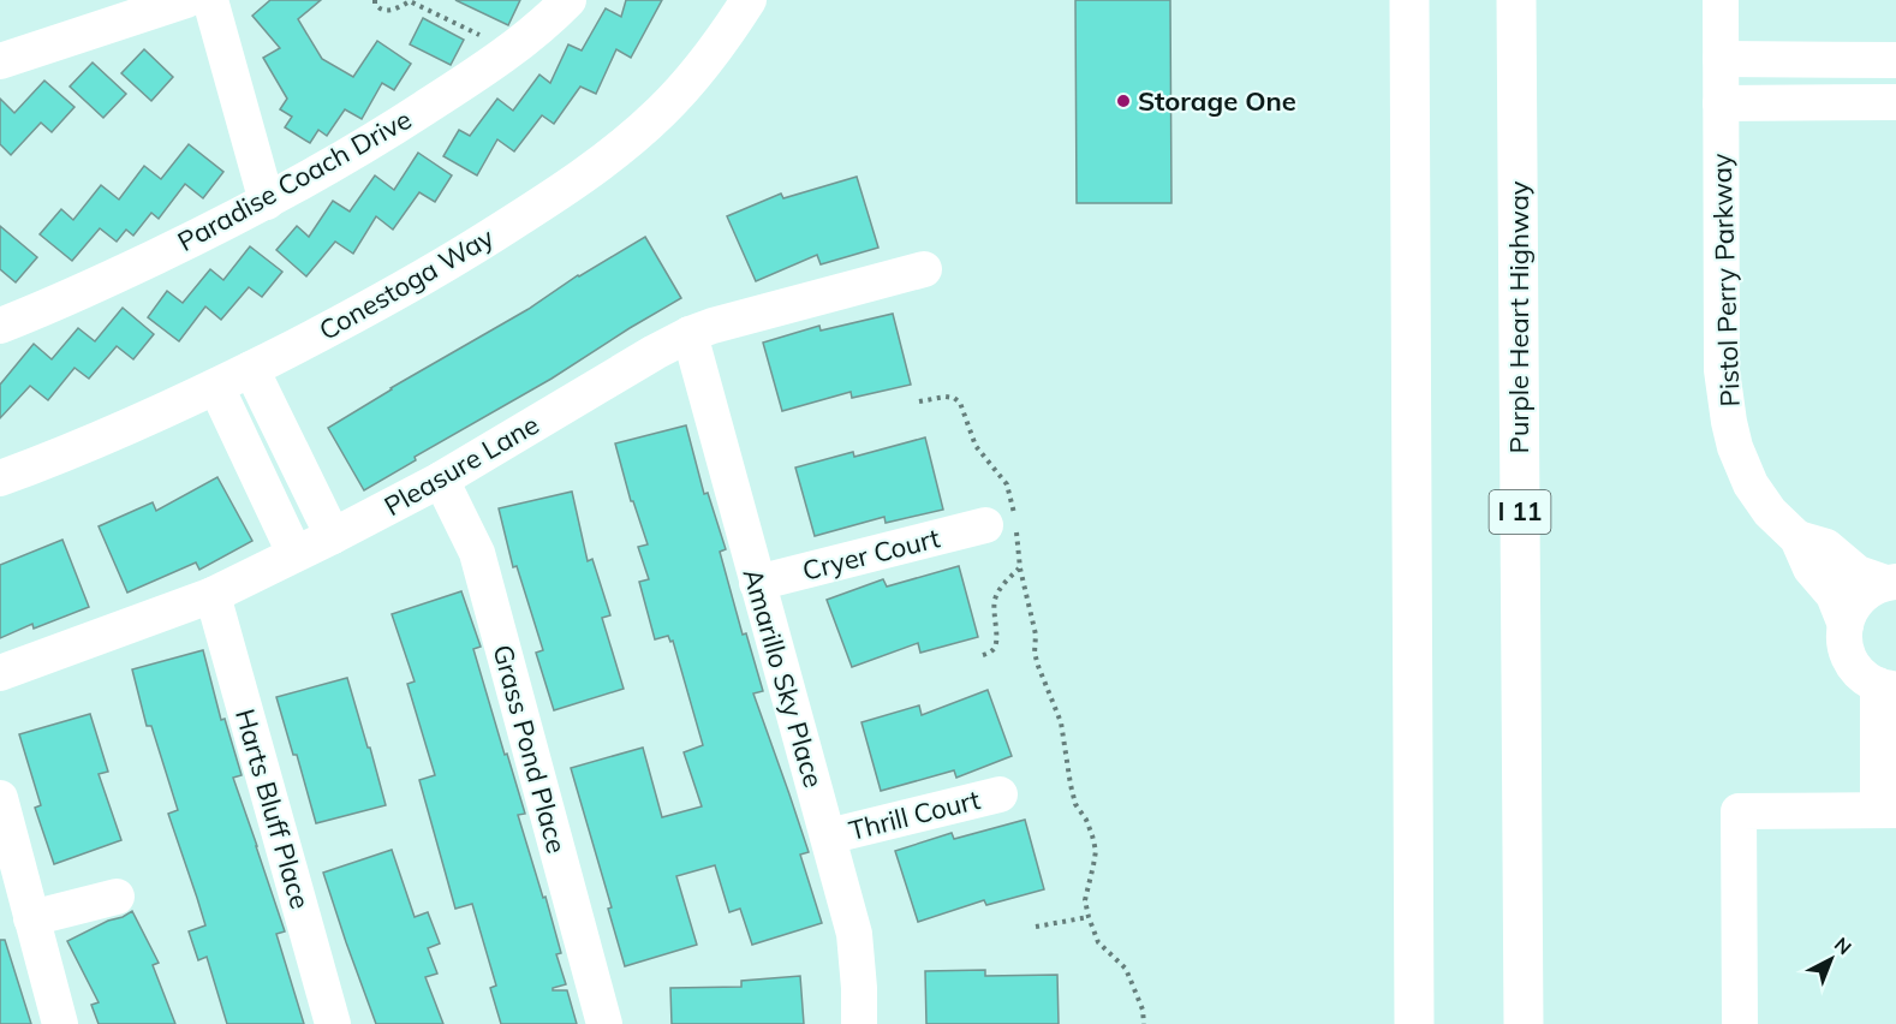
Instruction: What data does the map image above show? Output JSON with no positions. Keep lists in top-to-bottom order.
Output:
{
  "streets": {
    "highway": ["Purple Heart Highway", "I 11"],
    "street": [
      "Paradise Coach Drive",
      "Pistol Perry Parkway",
      "Conestoga Way",
      "Pleasure Lane",
      "Cryer Court",
      "Amarillo Sky Place",
      "Grass Pond Place",
      "Harts Bluff Place",
      "Thrill Court"
    ]
  },
  "crossings": [
    ["Pleasure Lane", "Amarillo Sky Place"],
    ["Pleasure Lane", "Grass Pond Place"],
    ["Pleasure Lane", "Harts Bluff Place"],
    ["Cryer Court", "Amarillo Sky Place"],
    ["Amarillo Sky Place", "Thrill Court"]
  ],
  "places": ["Storage One"],
  "north": "top right"
}
